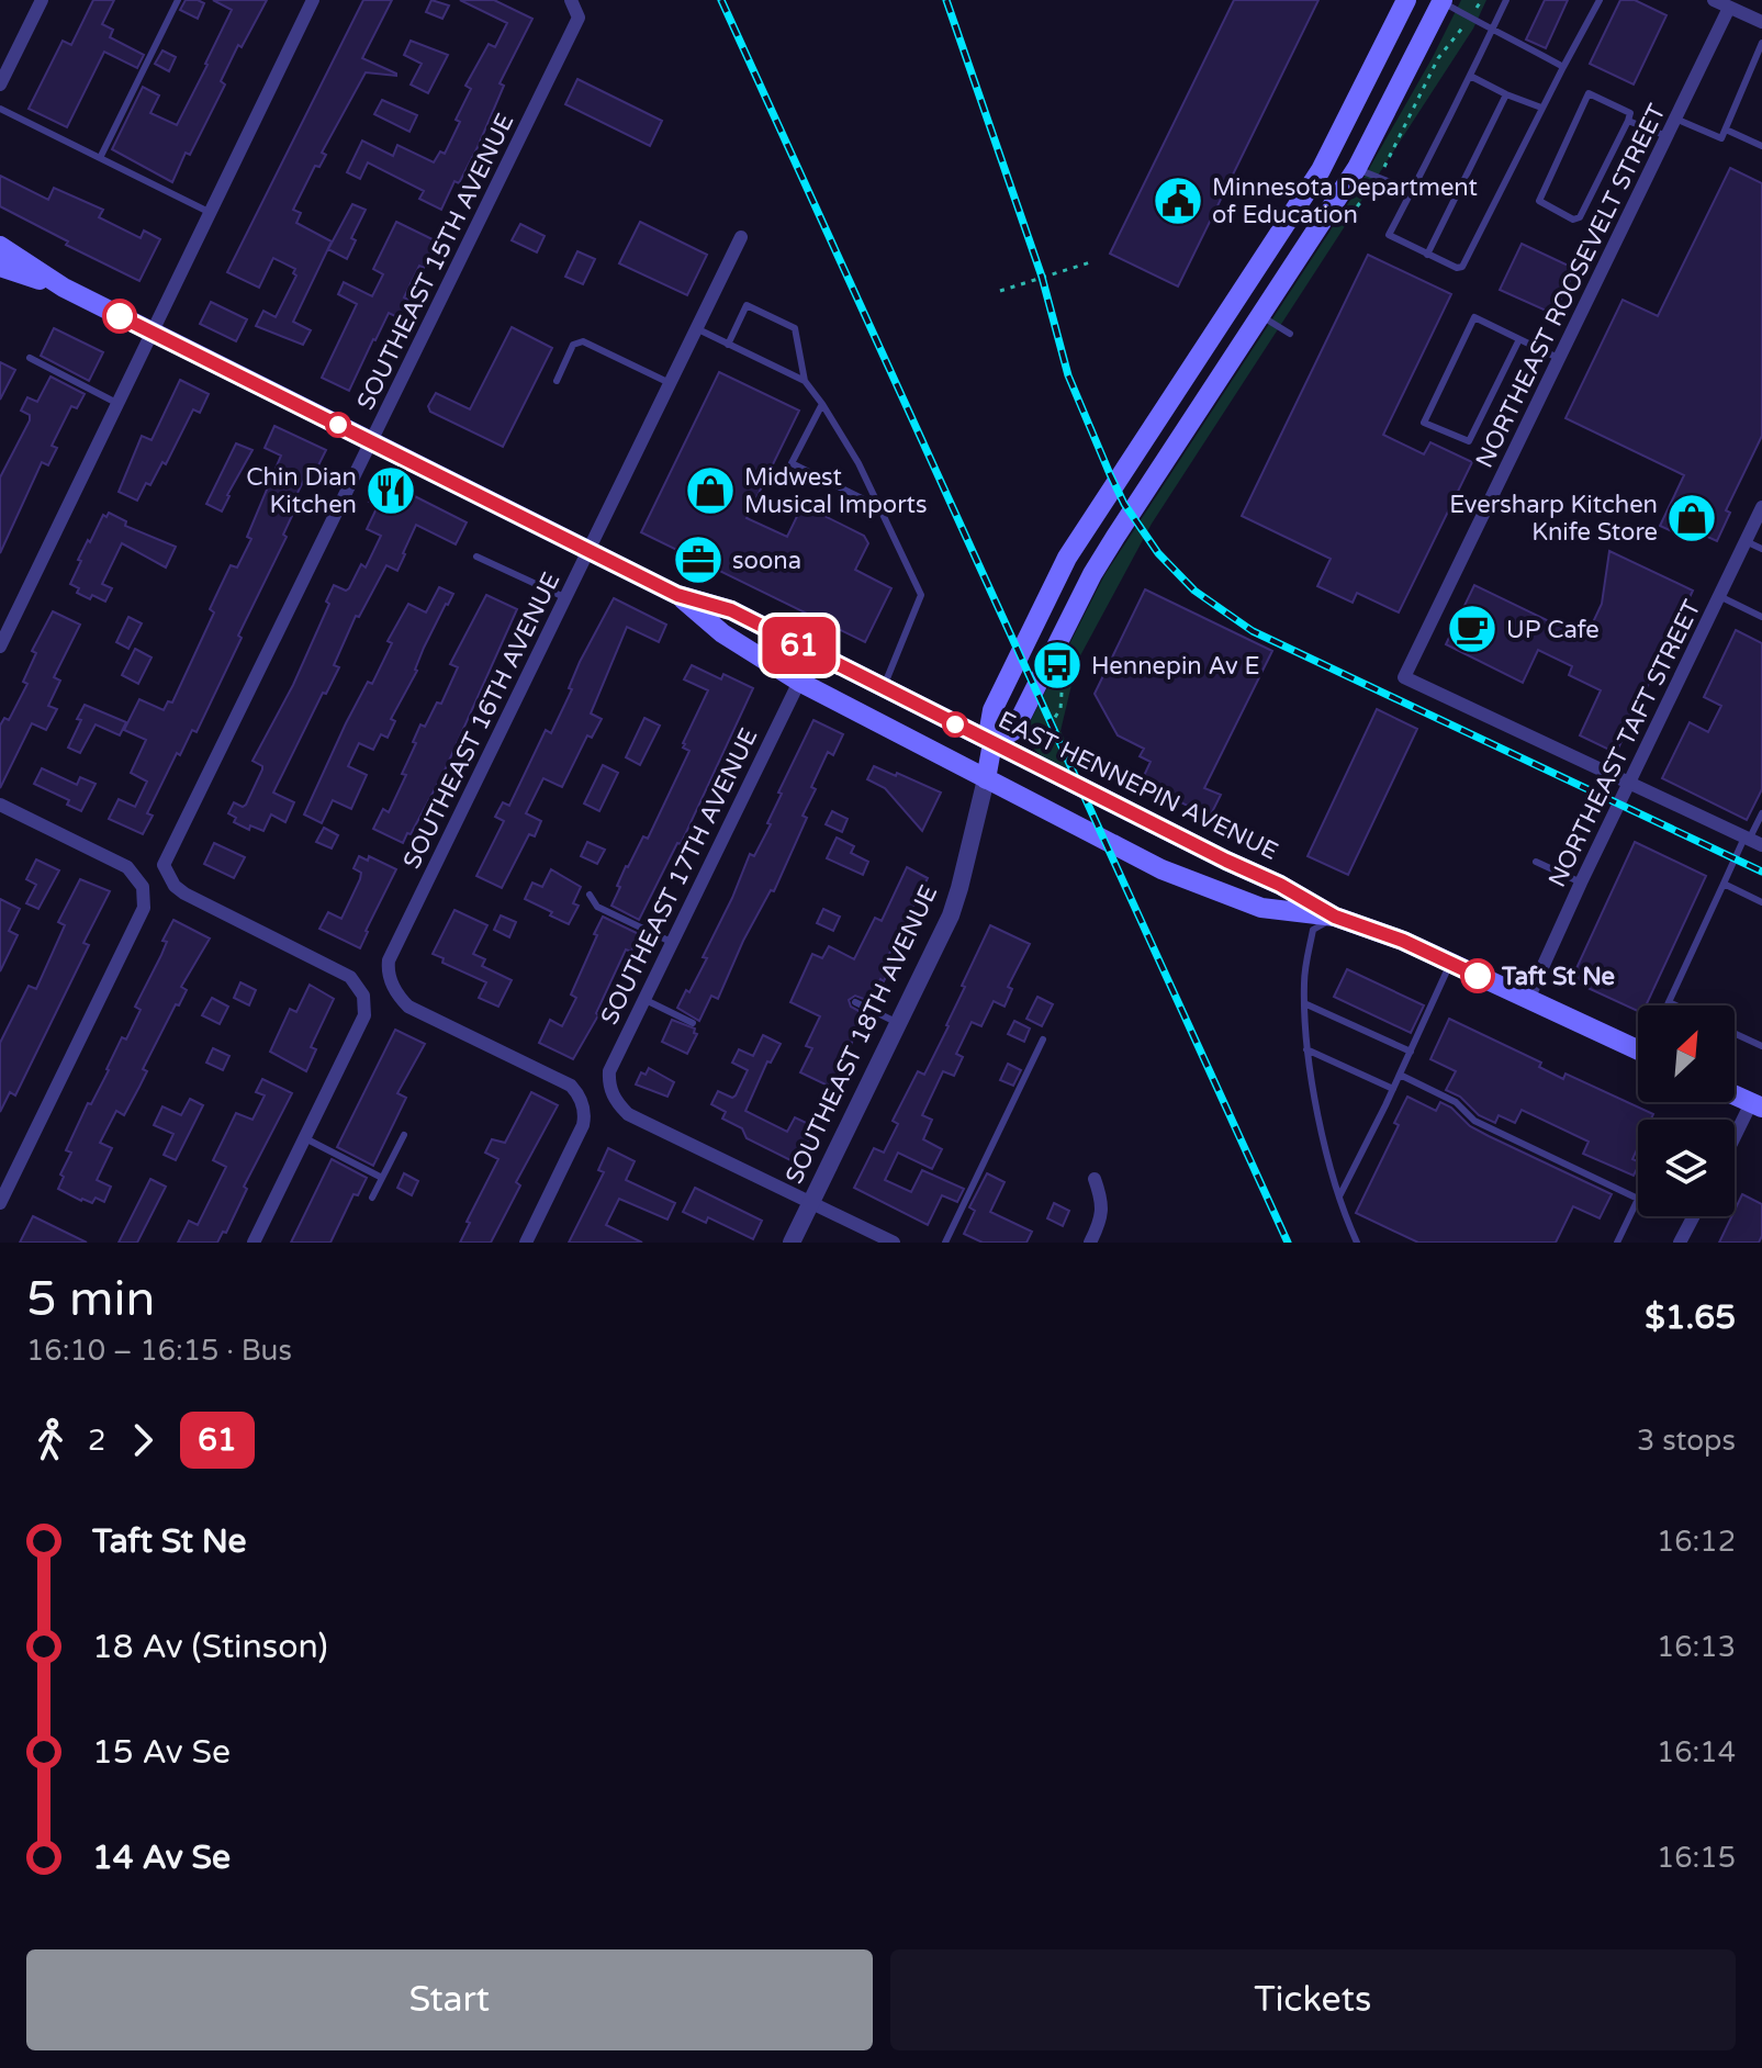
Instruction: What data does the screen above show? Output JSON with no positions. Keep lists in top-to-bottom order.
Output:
{
  "streets": {
    "main road": ["EAST HENNEPIN AVENUE", "SOUTHEAST 18TH AVENUE"],
    "street": [
      "SOUTHEAST 15TH AVENUE",
      "NORTHEAST ROOSEVELT STREET",
      "SOUTHEAST 16TH AVENUE",
      "NORTHEAST TAFT STREET",
      "SOUTHEAST 17TH AVENUE"
    ]
  },
  "crossings": [
    ["SOUTHEAST 15TH AVENUE", "EAST HENNEPIN AVENUE"],
    ["NORTHEAST ROOSEVELT STREET", "NORTHEAST TAFT STREET"],
    ["SOUTHEAST 16TH AVENUE", "EAST HENNEPIN AVENUE"],
    ["NORTHEAST TAFT STREET", "EAST HENNEPIN AVENUE"],
    ["EAST HENNEPIN AVENUE", "SOUTHEAST 17TH AVENUE"],
    ["EAST HENNEPIN AVENUE", "SOUTHEAST 18TH AVENUE"],
    ["SOUTHEAST 17TH AVENUE", "SOUTHEAST 18TH AVENUE"]
  ],
  "places": {
    "public building": ["Minnesota Department of Education"],
    "restaurant": ["Chin Dian Kitchen"],
    "shop": ["Midwest Musical Imports", "Eversharp Kitchen Knife Store"],
    "office": ["soona"],
    "cafe": ["UP Cafe"],
    "bus stop": ["Hennepin Av E"],
    "other": ["Taft St Ne"]
  },
  "lines": ["bus line 61"],
  "north": "top right",
  "page": {
    "on_map": "61",
    "heading": ["5 min", "16:10 – 16:15 · Bus", "$1.65"],
    "legs": ["2", "61", "3 stops"],
    "list": [
      {
        "name": "Taft St Ne",
        "value": "16:12"
      },
      {
        "name": "18 Av (Stinson)",
        "value": "16:13"
      },
      {
        "name": "15 Av Se",
        "value": "16:14"
      },
      {
        "name": "14 Av Se",
        "value": "16:15"
      }
    ],
    "buttons": ["Start", "Tickets"]
  }
}
